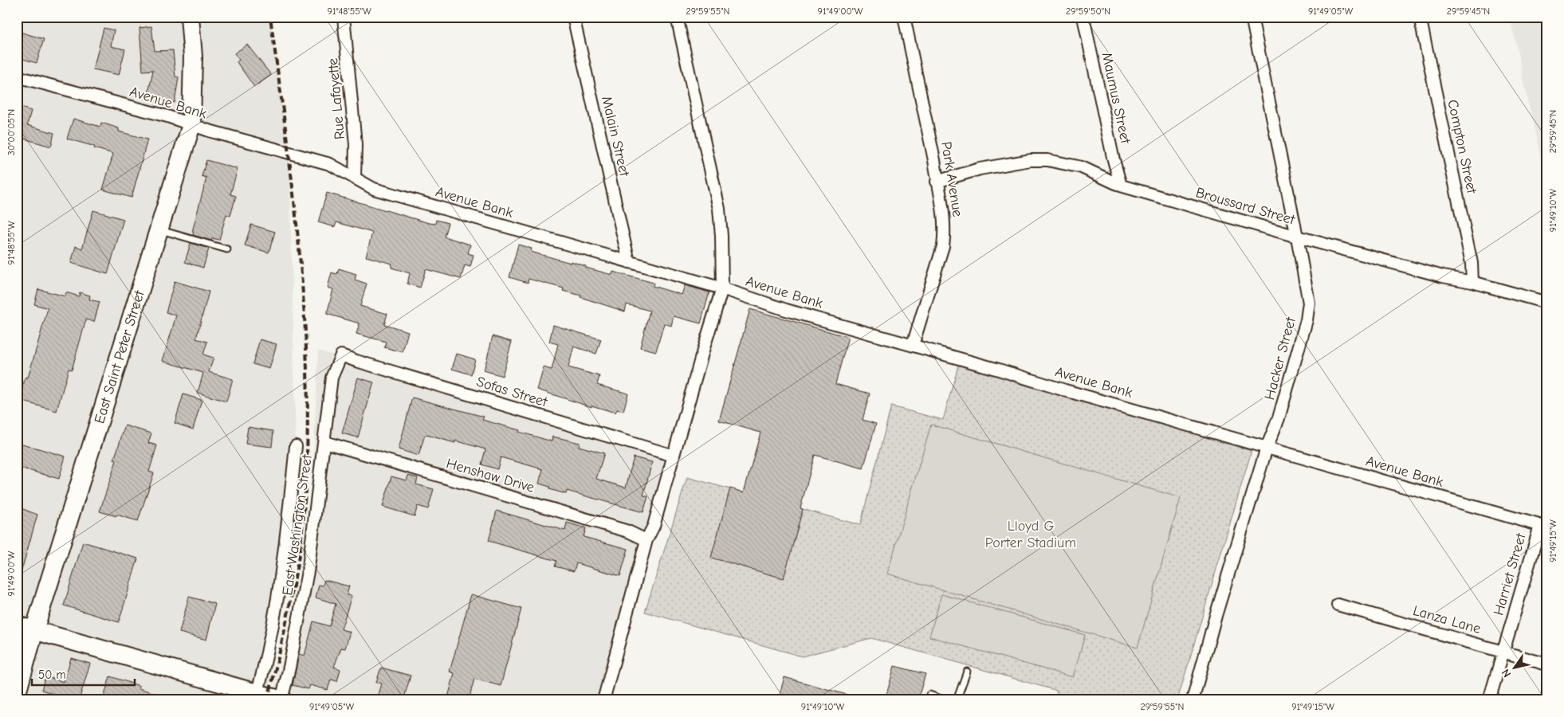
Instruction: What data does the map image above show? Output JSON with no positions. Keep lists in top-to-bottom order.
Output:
{
  "streets": {
    "main road": ["East Saint Peter Street"],
    "street": [
      "Maumus Street",
      "Rue Lafayette",
      "Avenue Bank",
      "Malain Street",
      "Compton Street",
      "Park Avenue",
      "Broussard Street",
      "Hacker Street",
      "Sofas Street",
      "Henshaw Drive",
      "East Washington Street",
      "Harriet Street",
      "Lanza Lane"
    ]
  },
  "crossings": [
    ["Maumus Street", "Broussard Street"],
    ["Rue Lafayette", "Avenue Bank"],
    ["Avenue Bank", "Malain Street"],
    ["Avenue Bank", "Park Avenue"],
    ["Avenue Bank", "East Saint Peter Street"],
    ["Avenue Bank", "Hacker Street"],
    ["Avenue Bank", "Harriet Street"],
    ["Compton Street", "Broussard Street"],
    ["Park Avenue", "Broussard Street"],
    ["Broussard Street", "Hacker Street"],
    ["Sofas Street", "East Washington Street"],
    ["Henshaw Drive", "East Washington Street"],
    ["Harriet Street", "Lanza Lane"]
  ],
  "parks": ["Lloyd G Porter Stadium"],
  "scale_bar": "50 m",
  "north": "bottom left",
  "coordinates": [
    "91°48'55\"W",
    "29°59'55\"N",
    "91°49'00\"W",
    "29°59'50\"N",
    "91°49'05\"W",
    "29°59'45\"N",
    "30°00'05\"N",
    "91°49'10\"W",
    "91°49'15\"W"
  ]
}
